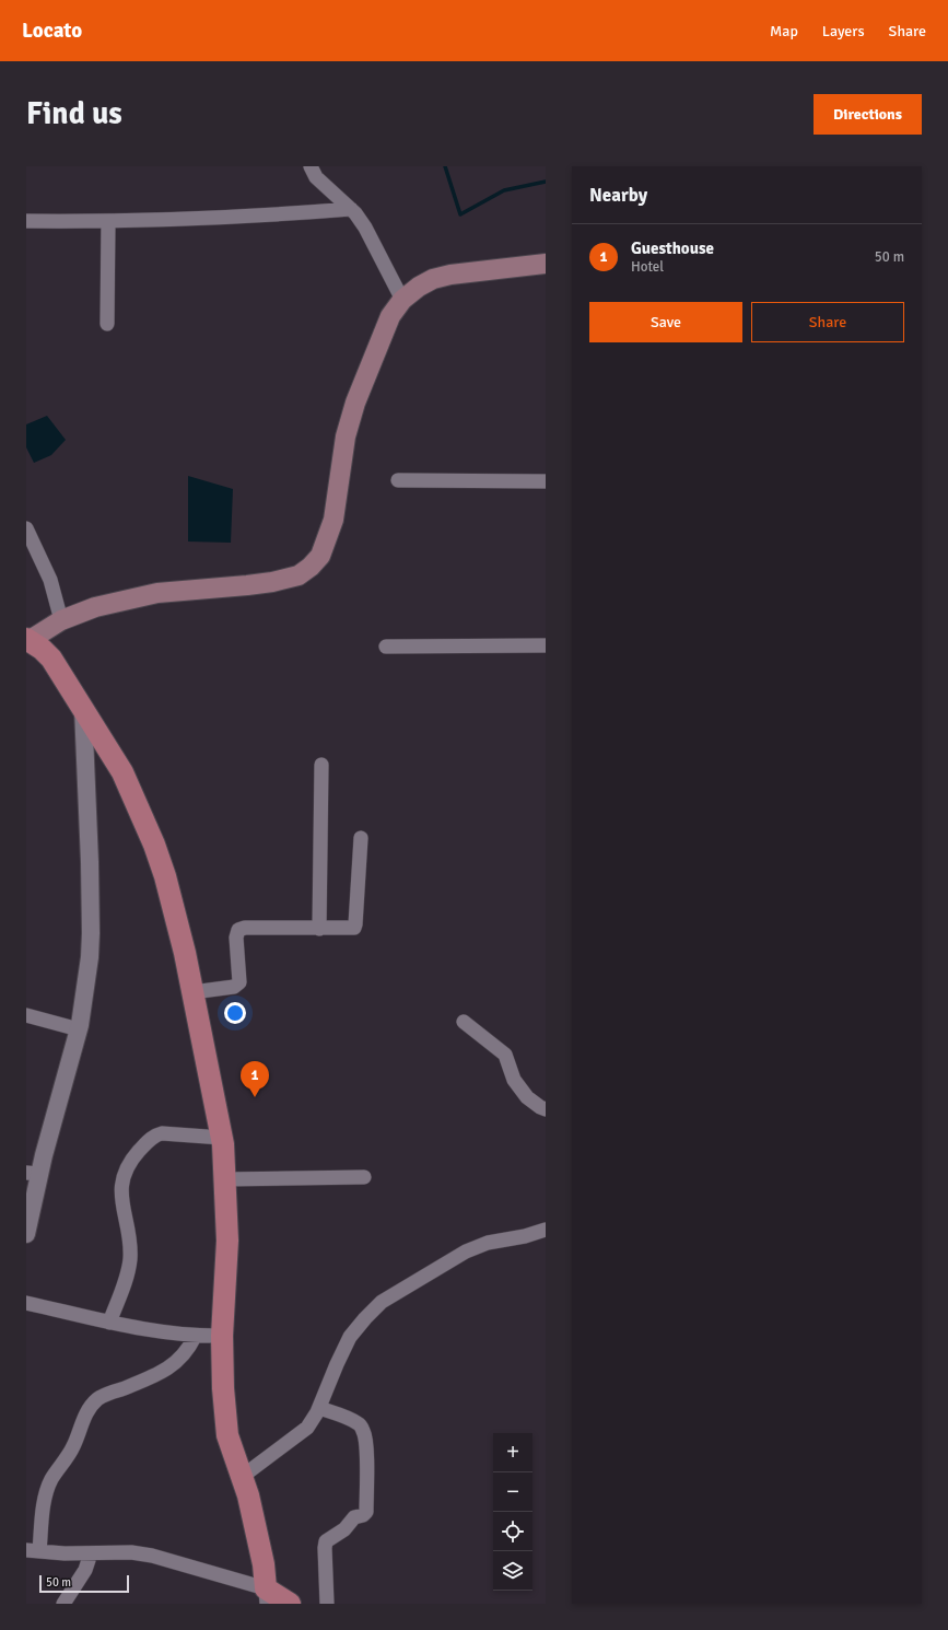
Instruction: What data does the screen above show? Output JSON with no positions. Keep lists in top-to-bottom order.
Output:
{
  "scale_bar": "50 m",
  "page": {
    "header": "Locato",
    "nav": ["Map", "Layers", "Share"],
    "buttons": [
      "Directions",
      ["Save", "Share"]
    ],
    "title": "Find us",
    "heading": "Nearby",
    "list": [
      {
        "mark": "1",
        "name": "Guesthouse",
        "note": "Hotel",
        "value": "50 m"
      }
    ],
    "pins": "1",
    "map_buttons": ["+", "−"],
    "scale": "50 m"
  }
}
